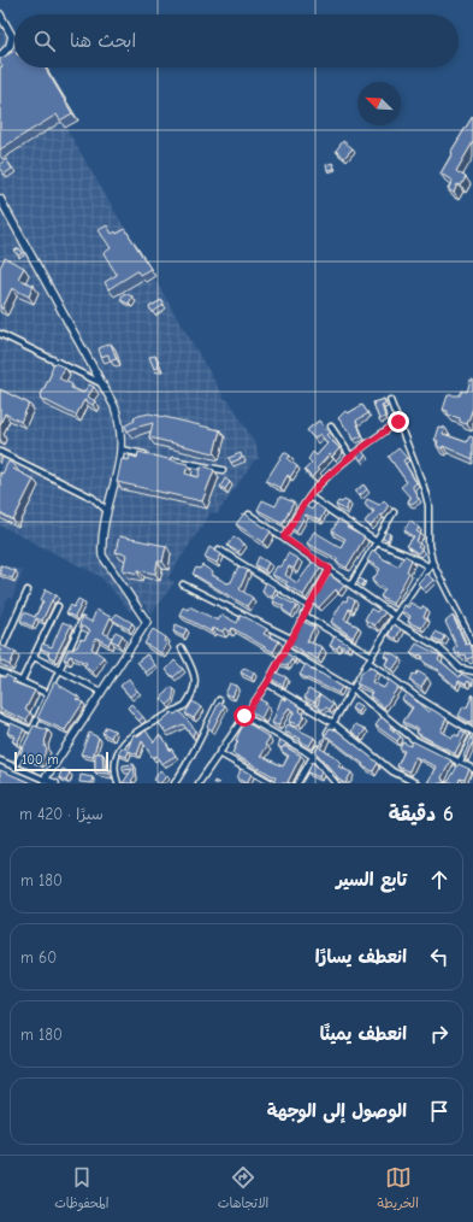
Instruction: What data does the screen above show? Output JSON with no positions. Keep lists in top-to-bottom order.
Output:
{
  "scale_bar": "100 m",
  "north": "top left",
  "page": {
    "search": "ابحث هنا",
    "scale": "100 m",
    "heading": ["6 دقيقة", "سيرًا · 420 m"],
    "list": [
      ["تابع السير", "180 m"],
      ["انعطف يسارًا", "60 m"],
      ["انعطف يمينًا", "180 m"],
      "الوصول إلى الوجهة"
    ],
    "nav": ["الخريطة", "الاتجاهات", "المحفوظات"]
  }
}
